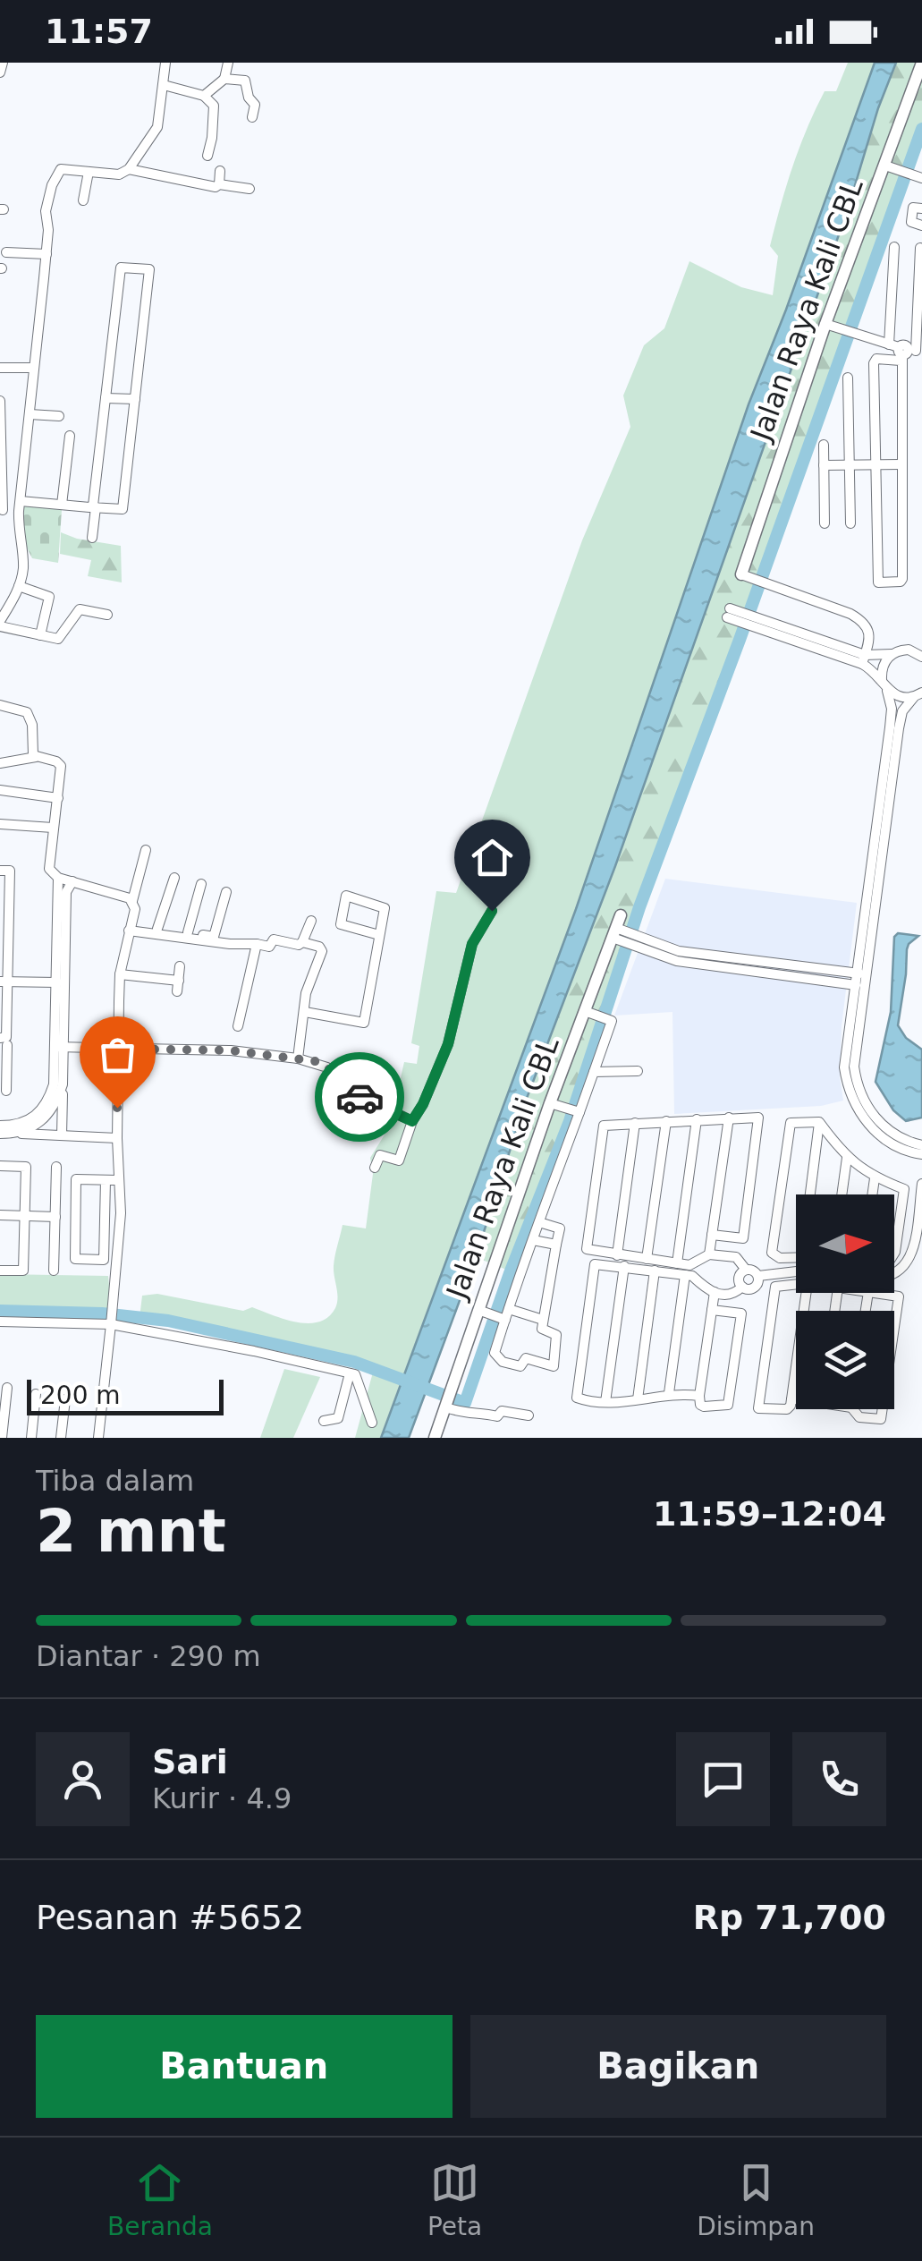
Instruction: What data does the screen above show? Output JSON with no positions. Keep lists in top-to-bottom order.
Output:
{
  "streets": {
    "main road": ["Jalan Raya Kali CBL"]
  },
  "scale_bar": "200 m",
  "north": "right",
  "page": {
    "status": "11:57",
    "scale": "200 m",
    "heading": ["2 mnt", "Tiba dalam", "11:59–12:04"],
    "panel": [
      "Sari",
      "Kurir · 4.9",
      "Pesanan #5652",
      "Rp 71,700"
    ],
    "bar": "Diantar · 290 m",
    "buttons": ["Bantuan", "Bagikan"],
    "tabs": ["Beranda", "Peta", "Disimpan"]
  }
}
